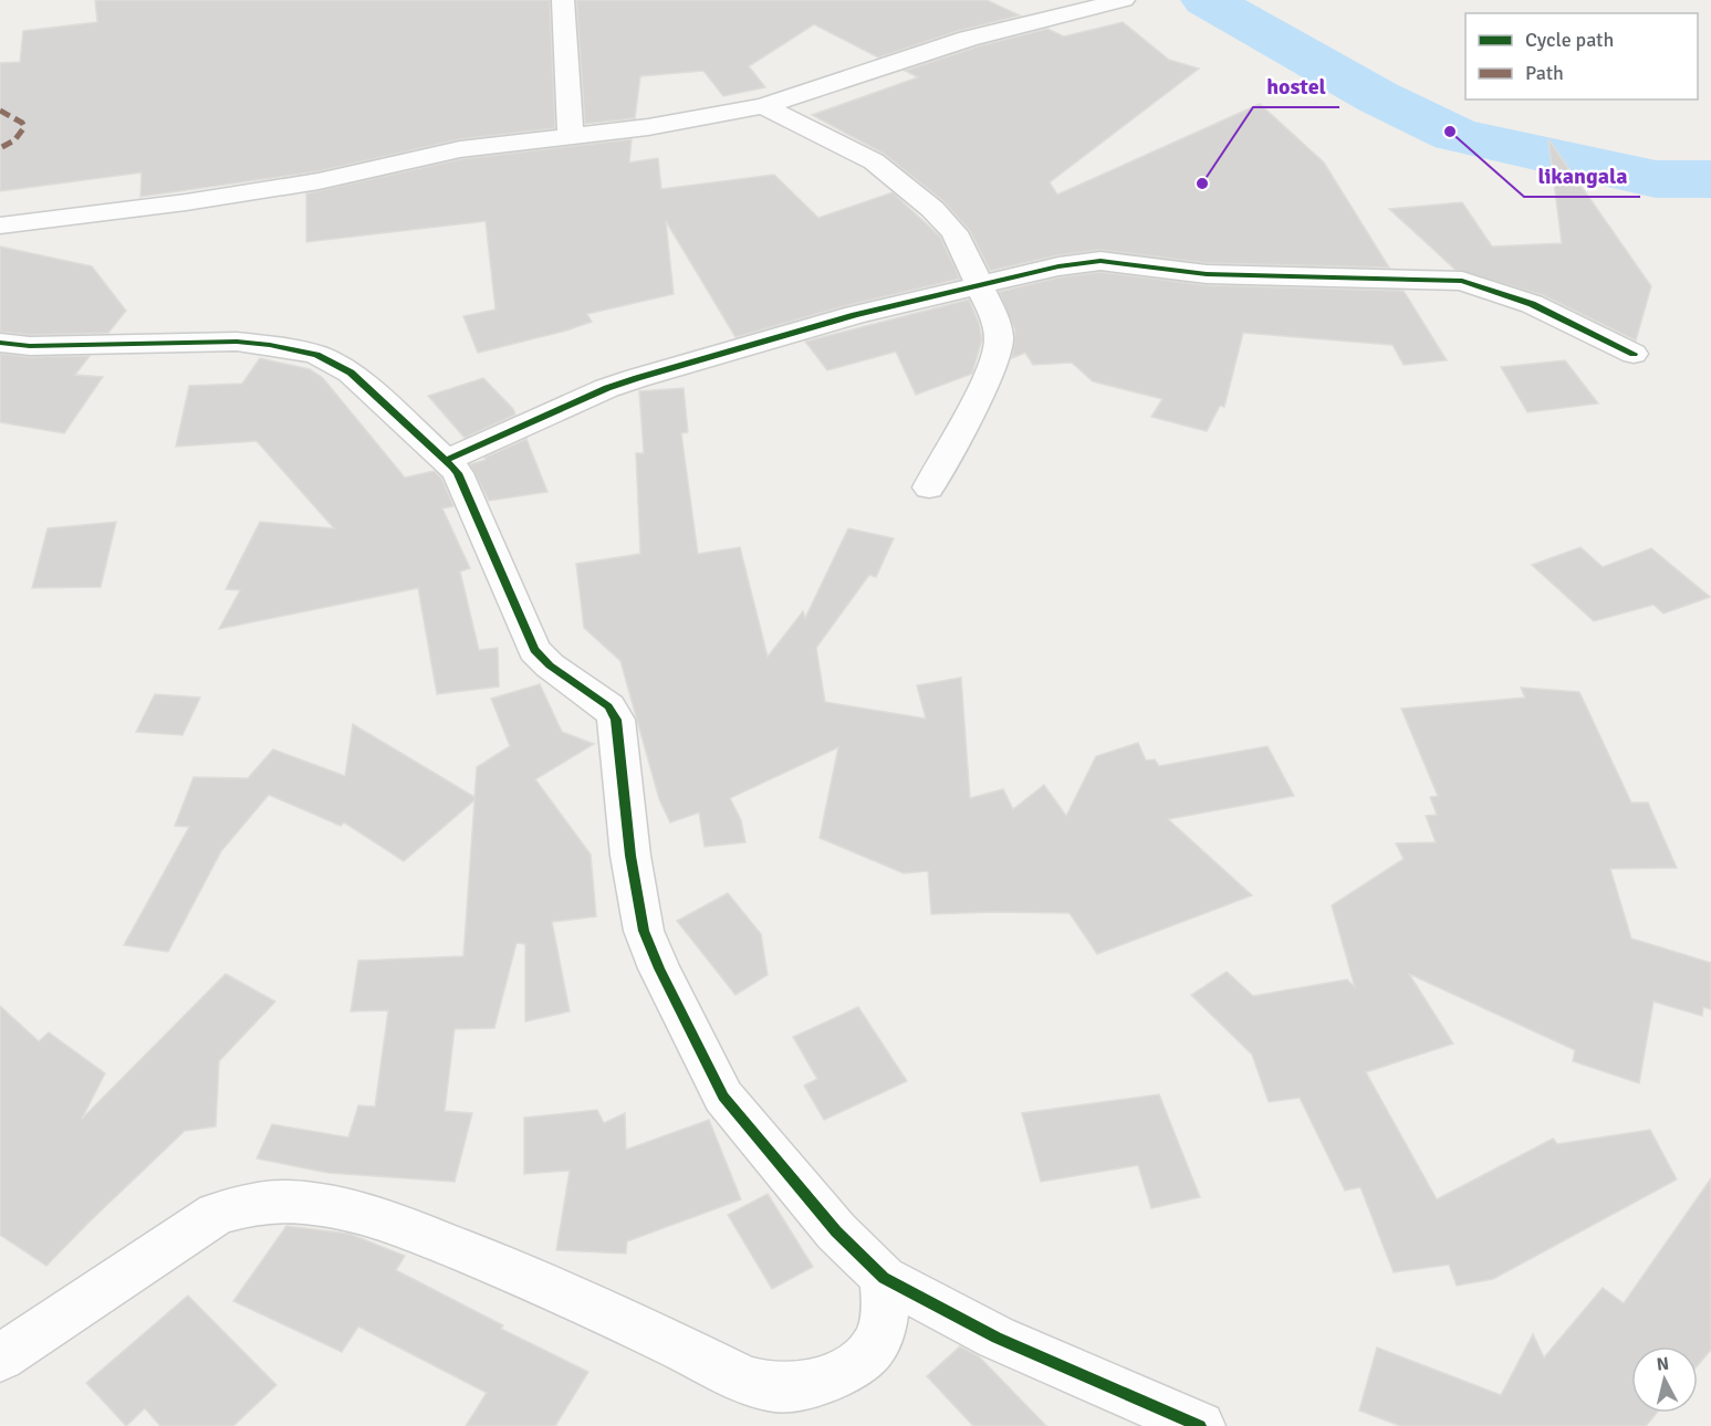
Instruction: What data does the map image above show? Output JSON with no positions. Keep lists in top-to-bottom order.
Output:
{
  "places": ["likangala", "hostel"],
  "legend": ["Cycle path", "Path"],
  "north": "top"
}
